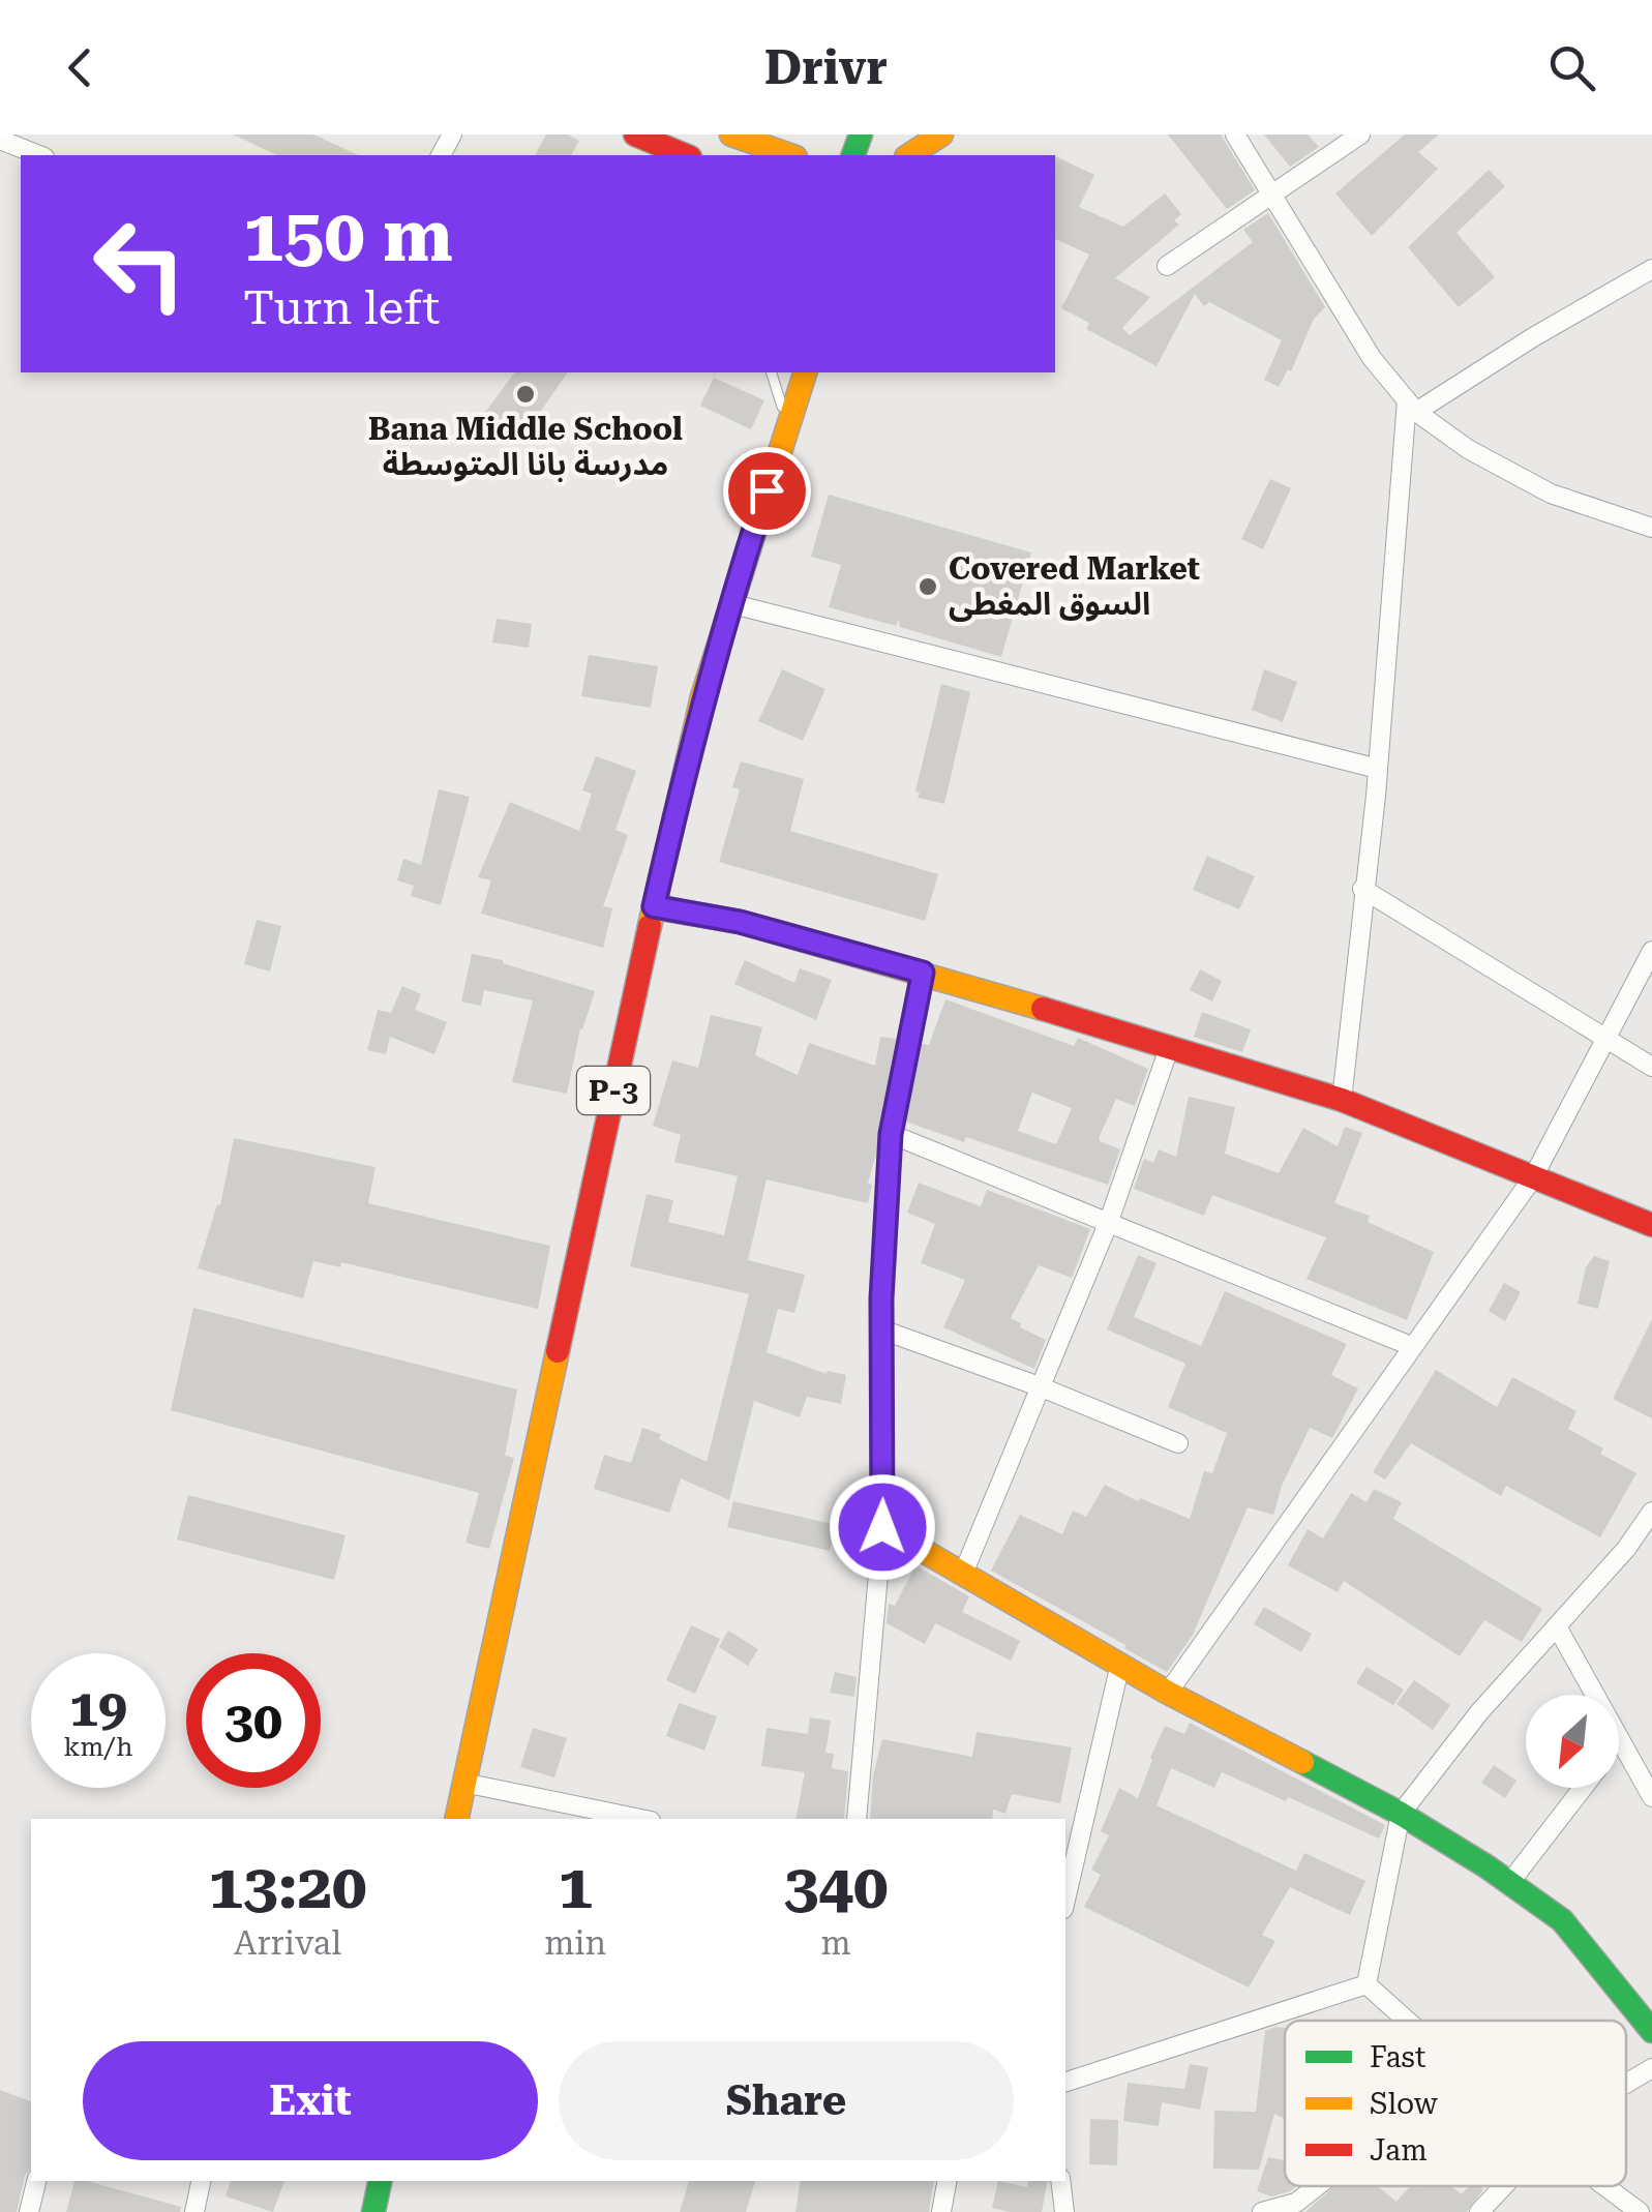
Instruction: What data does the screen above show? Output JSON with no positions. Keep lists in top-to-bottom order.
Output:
{
  "streets": {
    "main road": ["P-3"]
  },
  "places": ["Bana Middle School مدرسة بانا المتوسطة", "Covered Market السوق المغطى"],
  "legend": ["Fast", "Slow", "Jam"],
  "north": "bottom left",
  "page": {
    "header": "Drivr",
    "turn": ["150 m", "Turn left"],
    "speed": "19 km/h",
    "limit": "30",
    "eta": [
      "13:20",
      "Arrival",
      "1",
      "min",
      "340",
      "m"
    ],
    "buttons": ["Exit", "Share"]
  }
}
